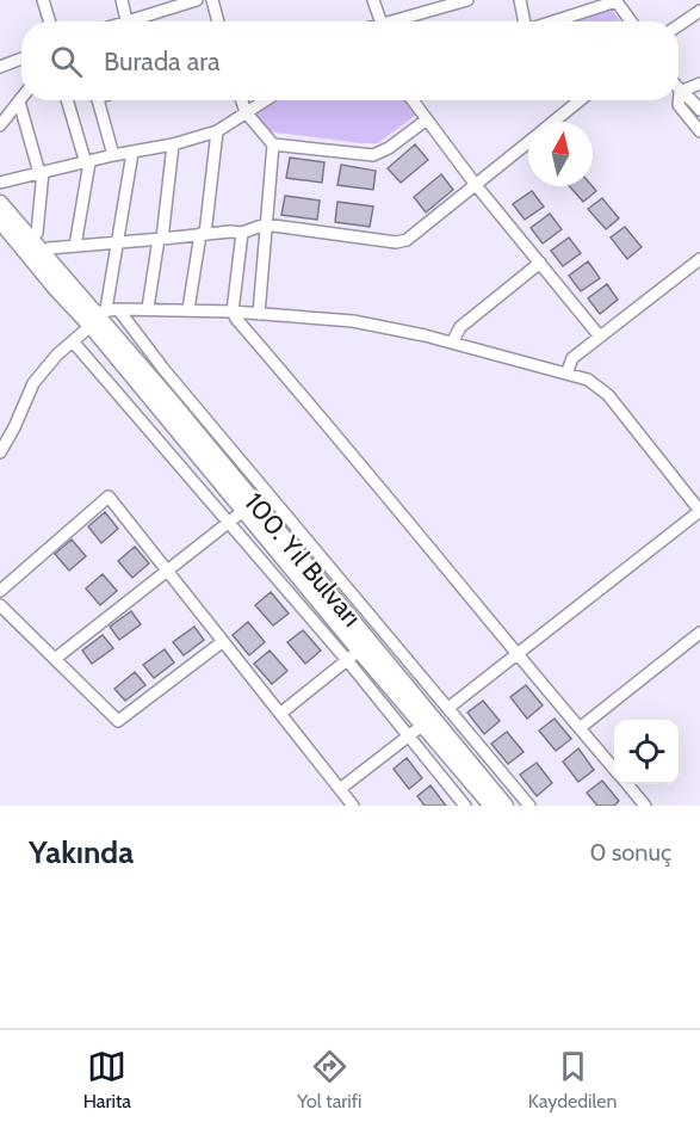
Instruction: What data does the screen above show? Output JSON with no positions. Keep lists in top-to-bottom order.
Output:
{
  "streets": {
    "main road": ["100. Yıl Bulvarı"]
  },
  "north": "top",
  "page": {
    "search": "Burada ara",
    "heading": ["Yakında", "0 sonuç"],
    "nav": ["Harita", "Yol tarifi", "Kaydedilen"]
  }
}
